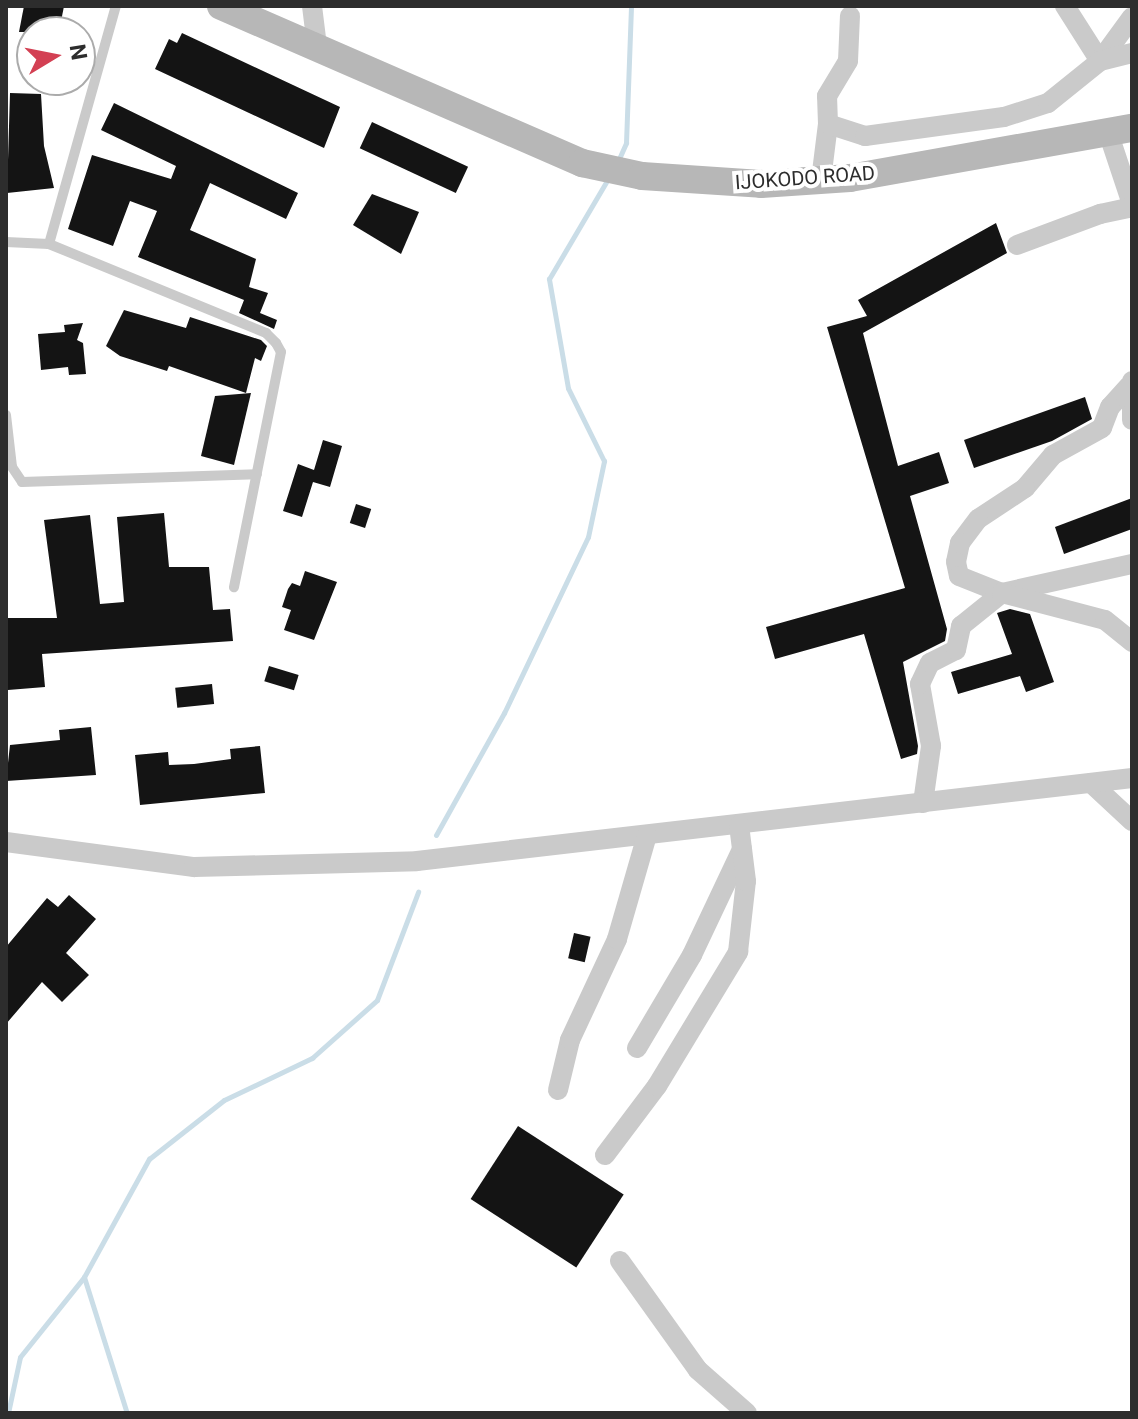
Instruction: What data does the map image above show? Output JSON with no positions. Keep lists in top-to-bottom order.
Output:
{
  "streets": {
    "main road": ["IJOKODO ROAD"]
  },
  "north": "right"
}
